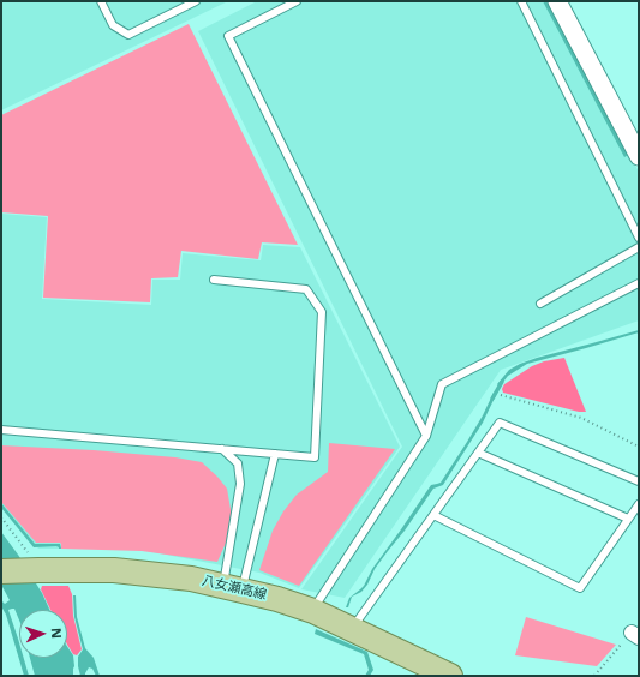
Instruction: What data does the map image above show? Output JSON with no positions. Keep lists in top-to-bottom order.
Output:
{
  "streets": {
    "main road": ["八女瀬高線"]
  },
  "north": "right"
}
